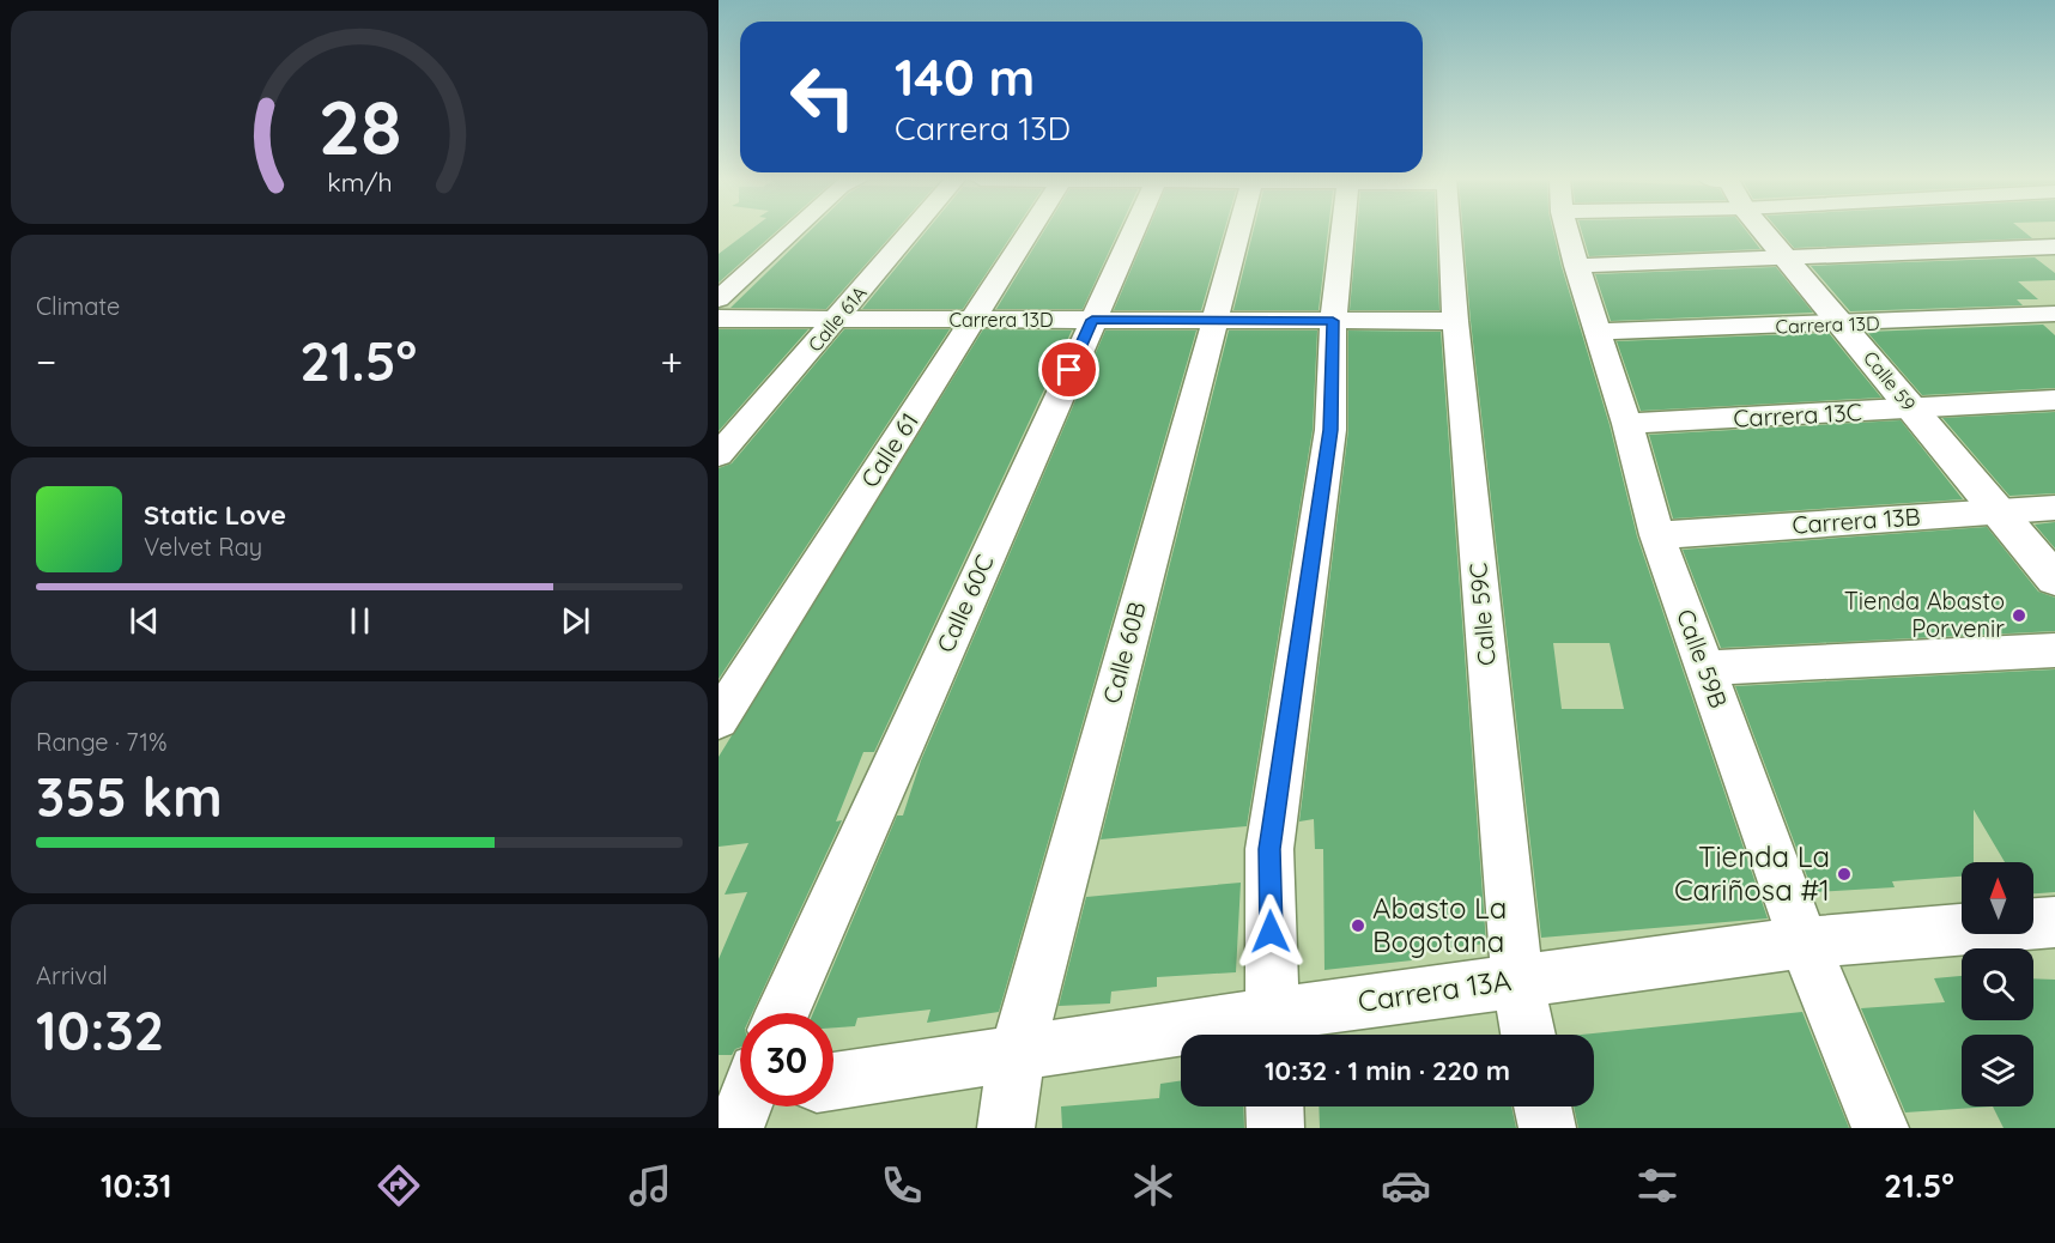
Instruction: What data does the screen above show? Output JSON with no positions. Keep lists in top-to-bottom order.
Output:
{
  "streets": {
    "street": [
      "Calle 61A",
      "Carrera 13D",
      "Calle 59",
      "Carrera 13C",
      "Calle 61",
      "Carrera 13B",
      "Calle 60C",
      "Calle 59C",
      "Calle 60B",
      "Calle 59B",
      "Carrera 13A"
    ]
  },
  "crossings": [
    ["Calle 61A", "Carrera 13D"],
    ["Carrera 13D", "Calle 59"],
    ["Carrera 13D", "Calle 61"],
    ["Carrera 13D", "Calle 60C"],
    ["Carrera 13D", "Calle 59C"],
    ["Carrera 13D", "Calle 60B"],
    ["Carrera 13D", "Calle 59B"],
    ["Calle 59", "Carrera 13C"],
    ["Calle 59", "Carrera 13B"],
    ["Carrera 13C", "Calle 59B"],
    ["Carrera 13B", "Calle 59B"],
    ["Calle 59C", "Carrera 13A"],
    ["Calle 60B", "Carrera 13A"],
    ["Calle 59B", "Carrera 13A"]
  ],
  "places": ["Tienda Abasto Porvenir", "Tienda La Cariñosa #1", "Abasto La Bogotana"],
  "north": "top",
  "page": {
    "turn": ["140 m", "Carrera 13D"],
    "tile": [
      "Climate",
      ["Range · 71%", "355 km"],
      ["Arrival", "10:32"]
    ],
    "heat": ["−", "21.5°", "+"],
    "song": ["Static Love", "Velvet Ray"],
    "limit": "30",
    "trip": "10:32 · 1 min · 220 m",
    "tabs": ["10:31", "21.5°"],
    "gauge": ["28", "km/h"]
  }
}
